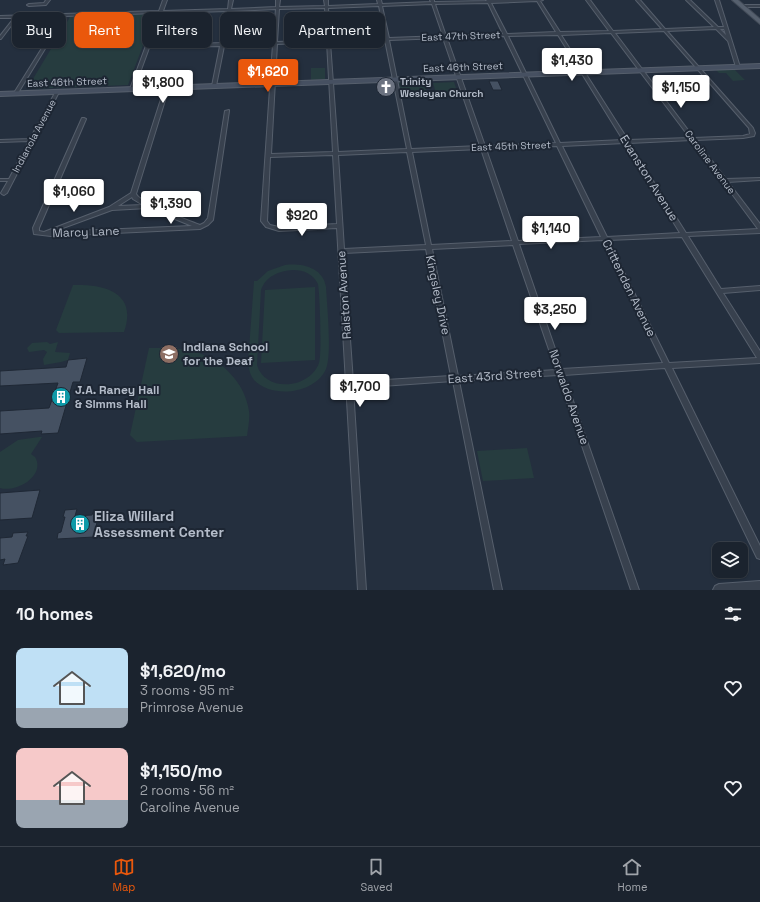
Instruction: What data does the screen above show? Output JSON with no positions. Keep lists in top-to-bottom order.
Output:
{
  "streets": {
    "main road": ["East 46th Street"],
    "street": [
      "East 47th Street",
      "Indianola Avenue",
      "East 45th Street",
      "Caroline Avenue",
      "Evanston Avenue",
      "Marcy Lane",
      "Crittenden Avenue",
      "Ralston Avenue",
      "Kingsley Drive",
      "East 43rd Street",
      "Norwaldo Avenue"
    ]
  },
  "crossings": [
    ["East 47th Street", "Caroline Avenue"],
    ["East 47th Street", "Evanston Avenue"],
    ["East 47th Street", "Crittenden Avenue"],
    ["East 47th Street", "Kingsley Drive"],
    ["East 47th Street", "Norwaldo Avenue"],
    ["East 46th Street", "Indianola Avenue"],
    ["East 46th Street", "East 45th Street"],
    ["East 46th Street", "Caroline Avenue"],
    ["East 46th Street", "Evanston Avenue"],
    ["East 46th Street", "Crittenden Avenue"],
    ["East 46th Street", "Ralston Avenue"],
    ["East 46th Street", "Kingsley Drive"],
    ["East 46th Street", "Norwaldo Avenue"],
    ["East 45th Street", "Caroline Avenue"],
    ["East 45th Street", "Evanston Avenue"],
    ["East 45th Street", "Crittenden Avenue"],
    ["East 45th Street", "Ralston Avenue"],
    ["East 45th Street", "Kingsley Drive"],
    ["East 45th Street", "Norwaldo Avenue"],
    ["Crittenden Avenue", "East 43rd Street"],
    ["Ralston Avenue", "East 43rd Street"],
    ["Kingsley Drive", "East 43rd Street"],
    ["East 43rd Street", "Norwaldo Avenue"]
  ],
  "places": {
    "church": ["Trinity Wesleyan Church"],
    "school or university": ["Indiana School for the Deaf"],
    "building": ["J.A. Raney Hall & Simms Hall", "Eliza Willard Assessment Center"]
  },
  "page": {
    "chip": [
      "Buy",
      "Rent",
      "Filters",
      "New",
      "Apartment"
    ],
    "price": [
      "$1,430",
      "$1,620",
      "$1,800",
      "$1,150",
      "$1,060",
      "$1,390",
      "$920",
      "$1,140",
      "$3,250",
      "$1,700"
    ],
    "heading": "10 homes",
    "list": [
      {
        "name": "$1,620/mo",
        "note": "3 rooms · 95 m² · Primrose Avenue"
      },
      {
        "name": "$1,150/mo",
        "note": "2 rooms · 56 m² · Caroline Avenue"
      }
    ],
    "tabs": ["Map", "Saved", "Home"]
  }
}
